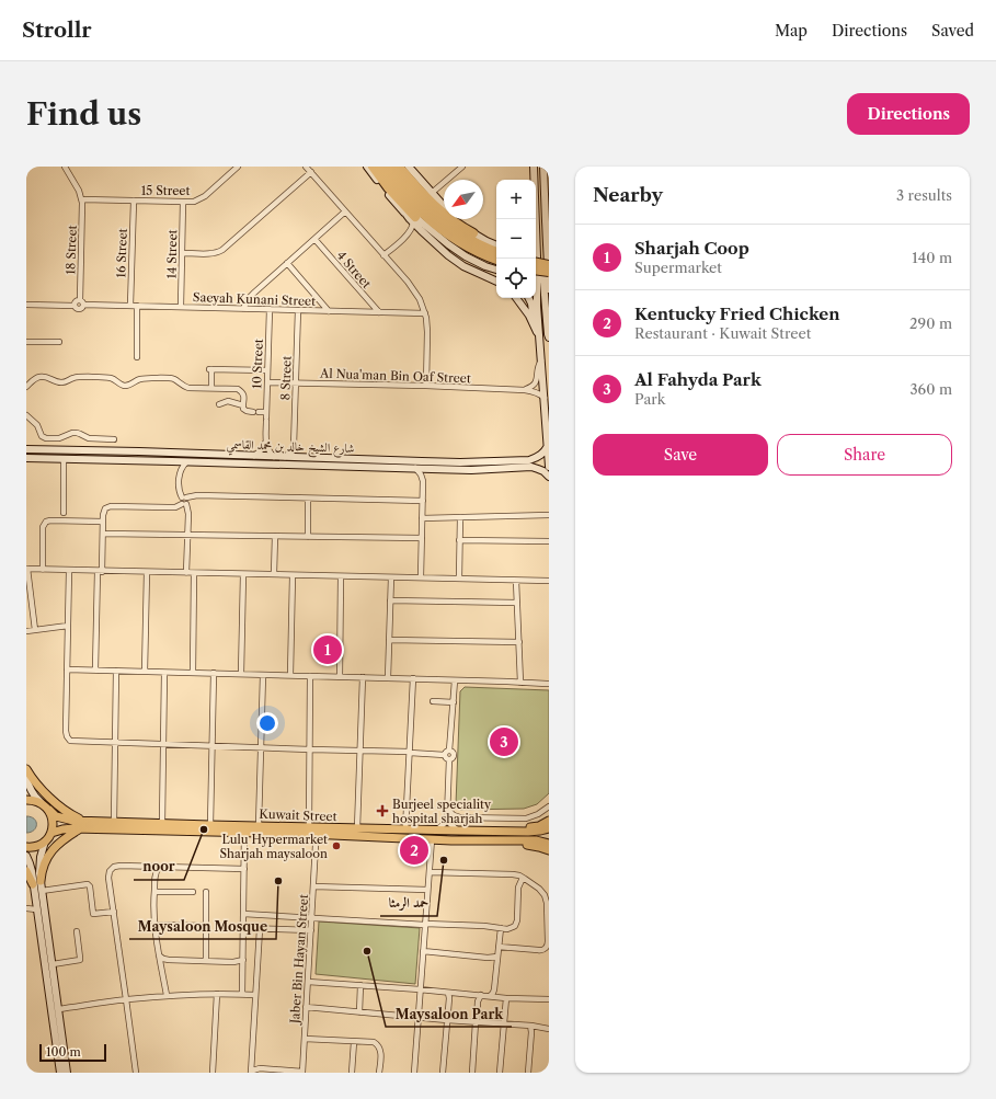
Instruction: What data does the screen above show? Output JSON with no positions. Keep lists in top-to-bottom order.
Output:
{
  "streets": {
    "main road": ["Kuwait Street"],
    "street": [
      "15 Street",
      "18 Street",
      "16 Street",
      "14 Street",
      "4 Street",
      "Saeyah Kunani Street",
      "10 Street",
      "Al Nua'man Bin Oaf Street",
      "8 Street",
      "شارع الشيخ خالد بن محمد القاسمي",
      "Jaber Bin Hayan Street"
    ]
  },
  "crossings": [
    ["15 Street", "18 Street"],
    ["15 Street", "16 Street"],
    ["15 Street", "14 Street"],
    ["18 Street", "Saeyah Kunani Street"],
    ["16 Street", "Saeyah Kunani Street"],
    ["14 Street", "Saeyah Kunani Street"],
    ["4 Street", "Saeyah Kunani Street"],
    ["Saeyah Kunani Street", "10 Street"],
    ["Saeyah Kunani Street", "8 Street"],
    ["10 Street", "Al Nua'man Bin Oaf Street"],
    ["Al Nua'man Bin Oaf Street", "8 Street"]
  ],
  "places": {
    "health": ["Burjeel speciality hospital sharjah"],
    "other": [
      "noor",
      "Lulu Hypermarket Sharjah maysaloon",
      "حمد الرمثا",
      "Maysaloon Mosque",
      "Maysaloon Park"
    ]
  },
  "scale_bar": "100 m",
  "north": "bottom left",
  "page": {
    "header": "Strollr",
    "nav": ["Map", "Directions", "Saved"],
    "buttons": [
      "Directions",
      ["Save", "Share"]
    ],
    "title": "Find us",
    "heading": ["Nearby", "3 results"],
    "map_buttons": ["+", "−"],
    "list": [
      {
        "mark": "1",
        "name": "Sharjah Coop",
        "note": "Supermarket",
        "value": "140 m"
      },
      {
        "mark": "2",
        "name": "Kentucky Fried Chicken",
        "note": "Restaurant · Kuwait Street",
        "value": "290 m"
      },
      {
        "mark": "3",
        "name": "Al Fahyda Park",
        "note": "Park",
        "value": "360 m"
      }
    ],
    "pins": ["1", "3", "2"],
    "scale": "100 m"
  }
}
